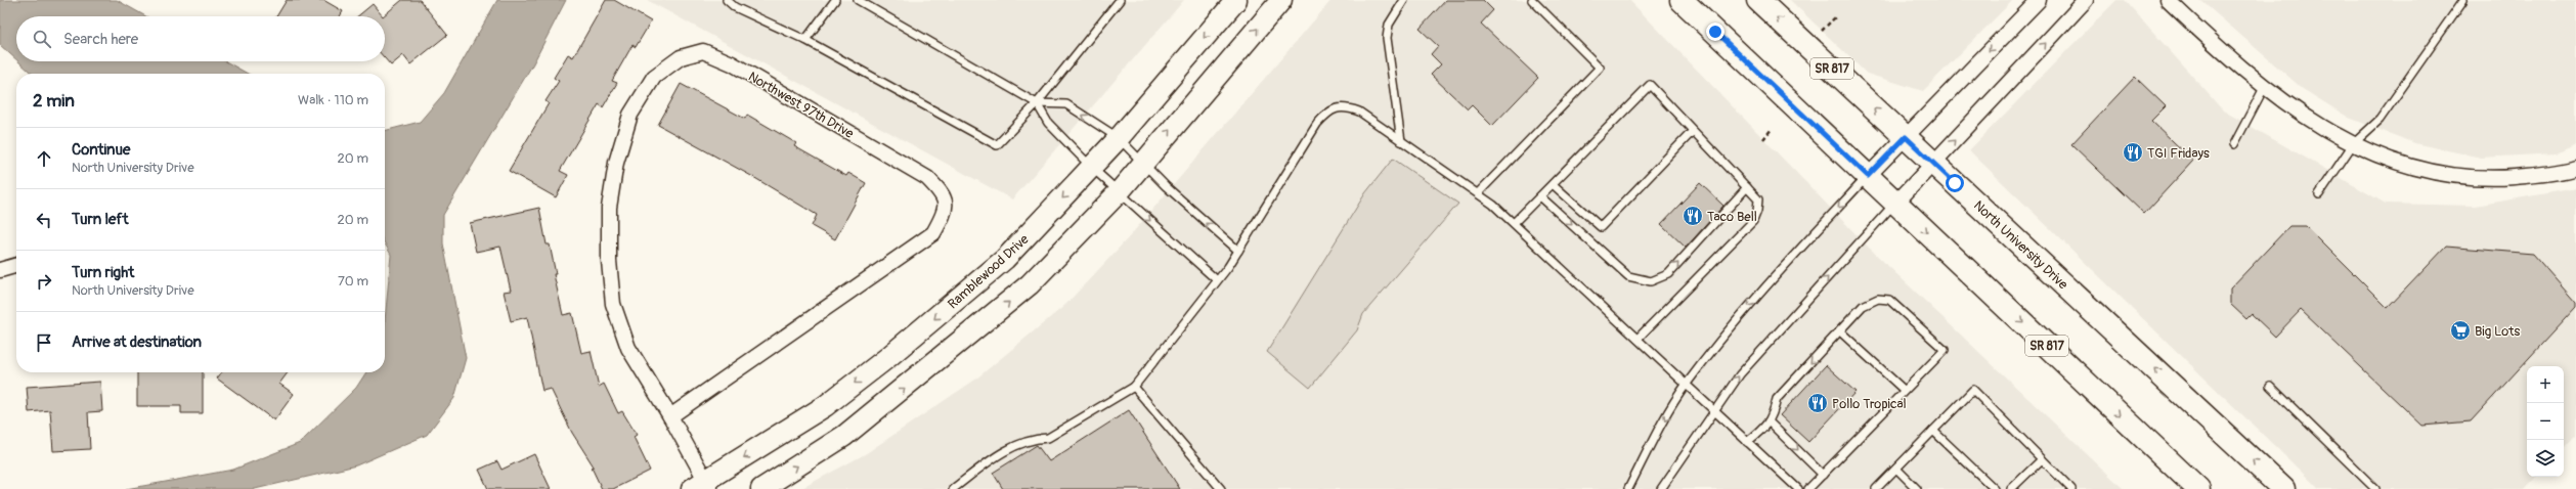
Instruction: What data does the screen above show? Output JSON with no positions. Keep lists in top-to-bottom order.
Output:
{
  "streets": {
    "main road": ["SR 817", "North University Drive"],
    "street": ["Northwest 97th Drive", "Ramblewood Drive"]
  },
  "crossings": [
    ["Northwest 97th Drive", "Ramblewood Drive"]
  ],
  "places": {
    "restaurant": ["TGI Fridays", "Taco Bell", "Pollo Tropical"],
    "supermarket": ["Big Lots"]
  },
  "page": {
    "search": "Search here",
    "heading": ["2 min", "Walk · 110 m"],
    "list": [
      ["Continue", "North University Drive", "20 m"],
      ["Turn left", "20 m"],
      ["Turn right", "North University Drive", "70 m"],
      "Arrive at destination"
    ],
    "map_buttons": ["+", "−"]
  }
}
